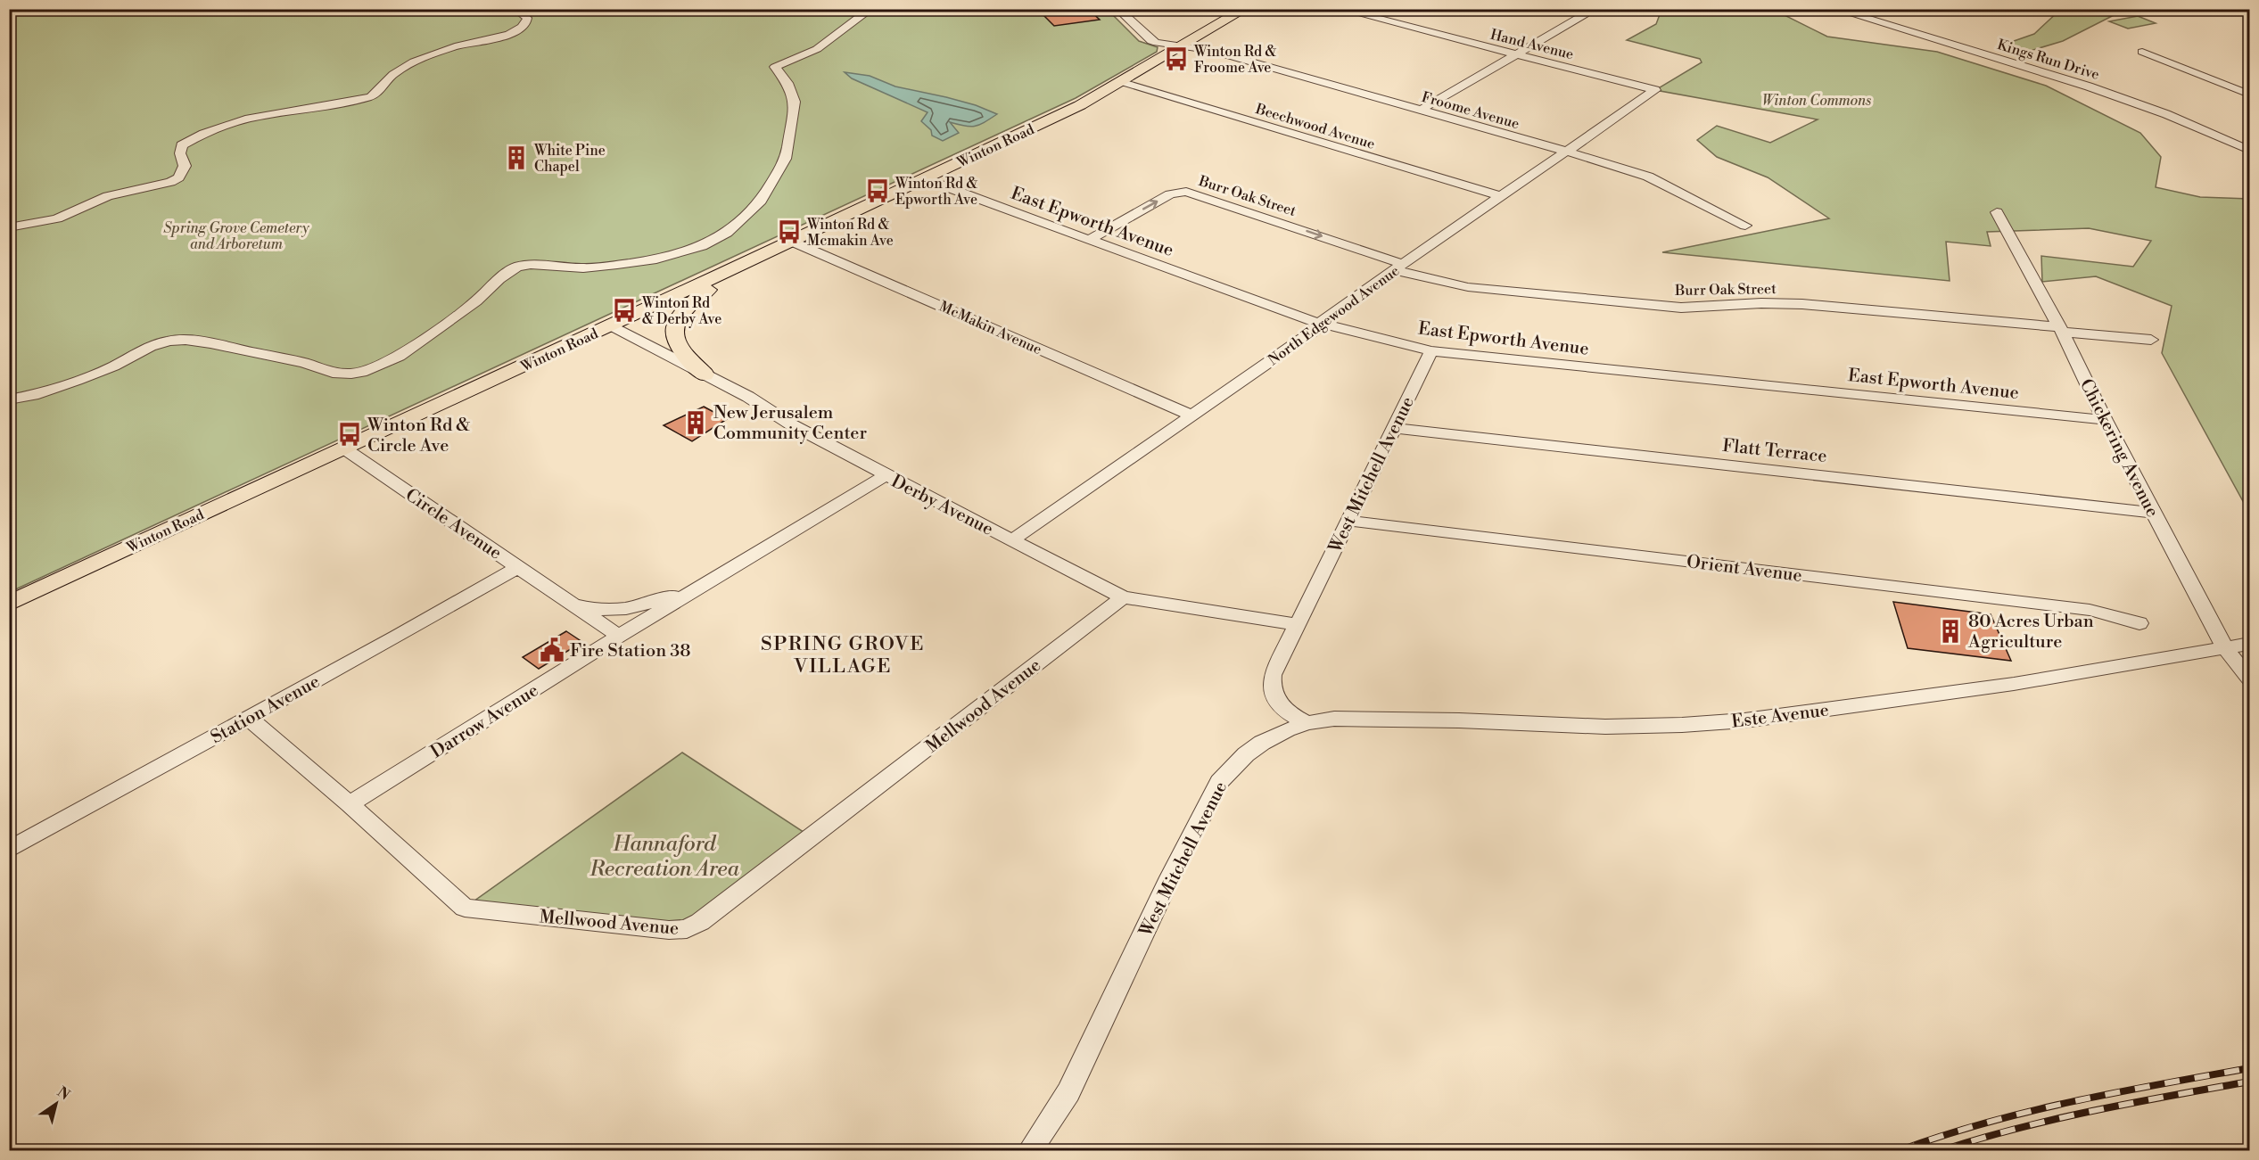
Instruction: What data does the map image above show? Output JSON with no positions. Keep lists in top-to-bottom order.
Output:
{
  "streets": {
    "main road": ["Winton Road"],
    "street": [
      "Hand Avenue",
      "Kings Run Drive",
      "Froome Avenue",
      "Beechwood Avenue",
      "Burr Oak Street",
      "East Epworth Avenue",
      "North Edgewood Avenue",
      "McMakin Avenue",
      "Chickering Avenue",
      "Flatt Terrace",
      "West Mitchell Avenue",
      "Derby Avenue",
      "Circle Avenue",
      "Orient Avenue",
      "Mellwood Avenue",
      "Station Avenue",
      "Este Avenue",
      "Darrow Avenue"
    ]
  },
  "crossings": [
    ["Hand Avenue", "North Edgewood Avenue"],
    ["Froome Avenue", "Winton Road"],
    ["Froome Avenue", "North Edgewood Avenue"],
    ["Beechwood Avenue", "Winton Road"],
    ["Beechwood Avenue", "North Edgewood Avenue"],
    ["Winton Road", "East Epworth Avenue"],
    ["Winton Road", "McMakin Avenue"],
    ["Winton Road", "Derby Avenue"],
    ["Winton Road", "Circle Avenue"],
    ["Burr Oak Street", "East Epworth Avenue"],
    ["Burr Oak Street", "North Edgewood Avenue"],
    ["Burr Oak Street", "Chickering Avenue"],
    ["East Epworth Avenue", "North Edgewood Avenue"],
    ["East Epworth Avenue", "Chickering Avenue"],
    ["East Epworth Avenue", "West Mitchell Avenue"],
    ["North Edgewood Avenue", "McMakin Avenue"],
    ["North Edgewood Avenue", "Derby Avenue"],
    ["Chickering Avenue", "Flatt Terrace"],
    ["Chickering Avenue", "Este Avenue"],
    ["Flatt Terrace", "West Mitchell Avenue"],
    ["West Mitchell Avenue", "Derby Avenue"],
    ["West Mitchell Avenue", "Orient Avenue"],
    ["West Mitchell Avenue", "Este Avenue"],
    ["Derby Avenue", "Circle Avenue"],
    ["Derby Avenue", "Mellwood Avenue"],
    ["Circle Avenue", "Station Avenue"],
    ["Circle Avenue", "Darrow Avenue"],
    ["Mellwood Avenue", "Station Avenue"],
    ["Mellwood Avenue", "Darrow Avenue"]
  ],
  "districts": ["SPRING GROVE VILLAGE"],
  "parks": ["Winton Commons", "Spring Grove Cemetery and Arboretum", "Hannaford Recreation Area"],
  "places": {
    "bus stop": [
      "Winton Rd & Froome Ave",
      "Winton Rd & Epworth Ave",
      "Winton Rd & Mcmakin Ave",
      "Winton Rd & Derby Ave",
      "Winton Rd & Circle Ave"
    ],
    "building": ["White Pine Chapel", "New Jerusalem Community Center", "80 Acres Urban Agriculture"],
    "public building": ["Fire Station 38"]
  },
  "north": "top right"
}
